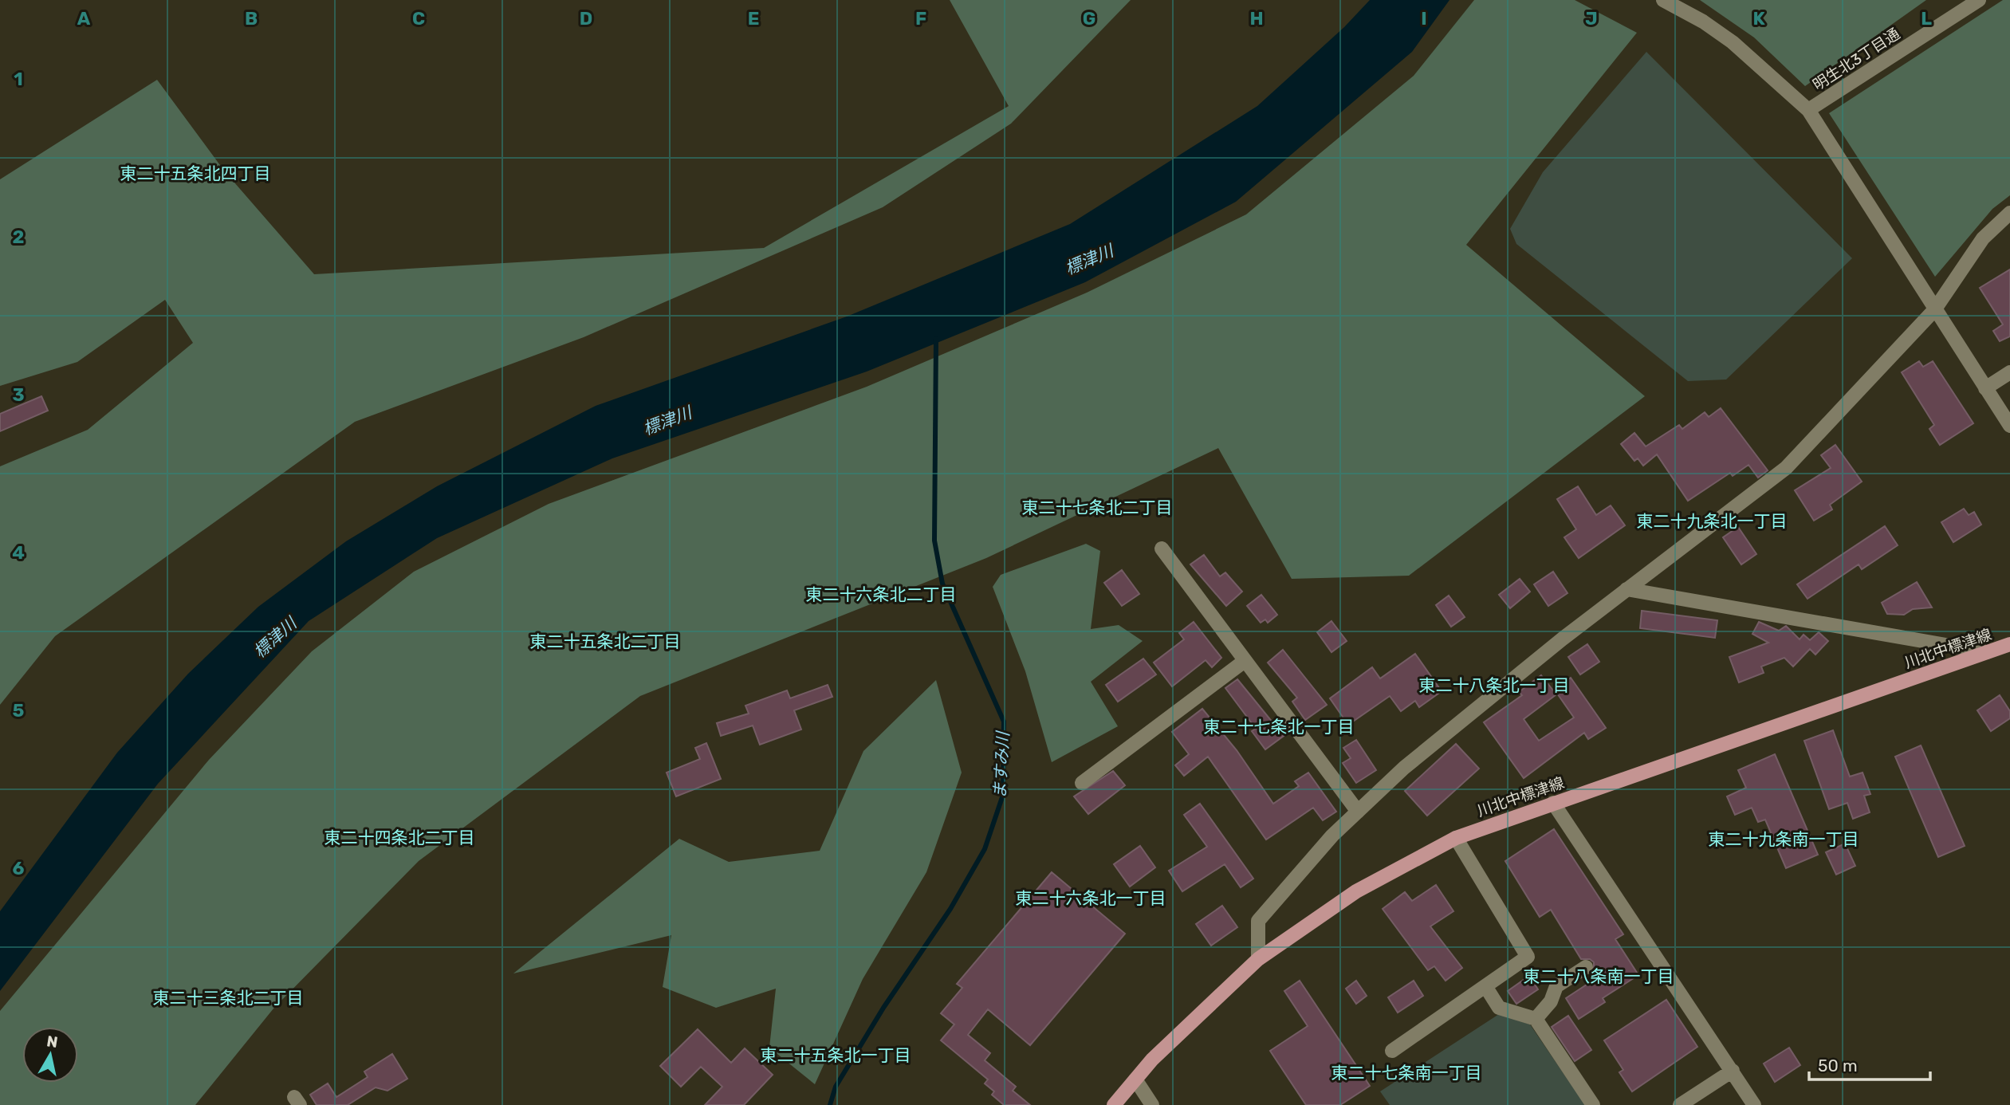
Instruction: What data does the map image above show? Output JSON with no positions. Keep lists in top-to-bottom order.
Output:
{
  "streets": {
    "main road": ["川北中標津線"],
    "street": ["明生北3丁目通"]
  },
  "districts": [
    "東二十五条北四丁目",
    "東二十七条北二丁目",
    "東二十九条北一丁目",
    "東二十六条北二丁目",
    "東二十五条北二丁目",
    "東二十八条北一丁目",
    "東二十七条北一丁目",
    "東二十四条北二丁目",
    "東二十九条南一丁目",
    "東二十六条北一丁目",
    "東二十八条南一丁目",
    "東二十三条北二丁目",
    "東二十五条北一丁目",
    "東二十七条南一丁目"
  ],
  "water": ["標津川", "ますみ川"],
  "scale_bar": "50 m",
  "north": "top",
  "grid": {
    "columns": [
      "A",
      "B",
      "C",
      "D",
      "E",
      "F",
      "G",
      "H",
      "I",
      "J",
      "K",
      "L"
    ],
    "rows": [
      "1",
      "2",
      "3",
      "4",
      "5",
      "6"
    ]
  }
}
